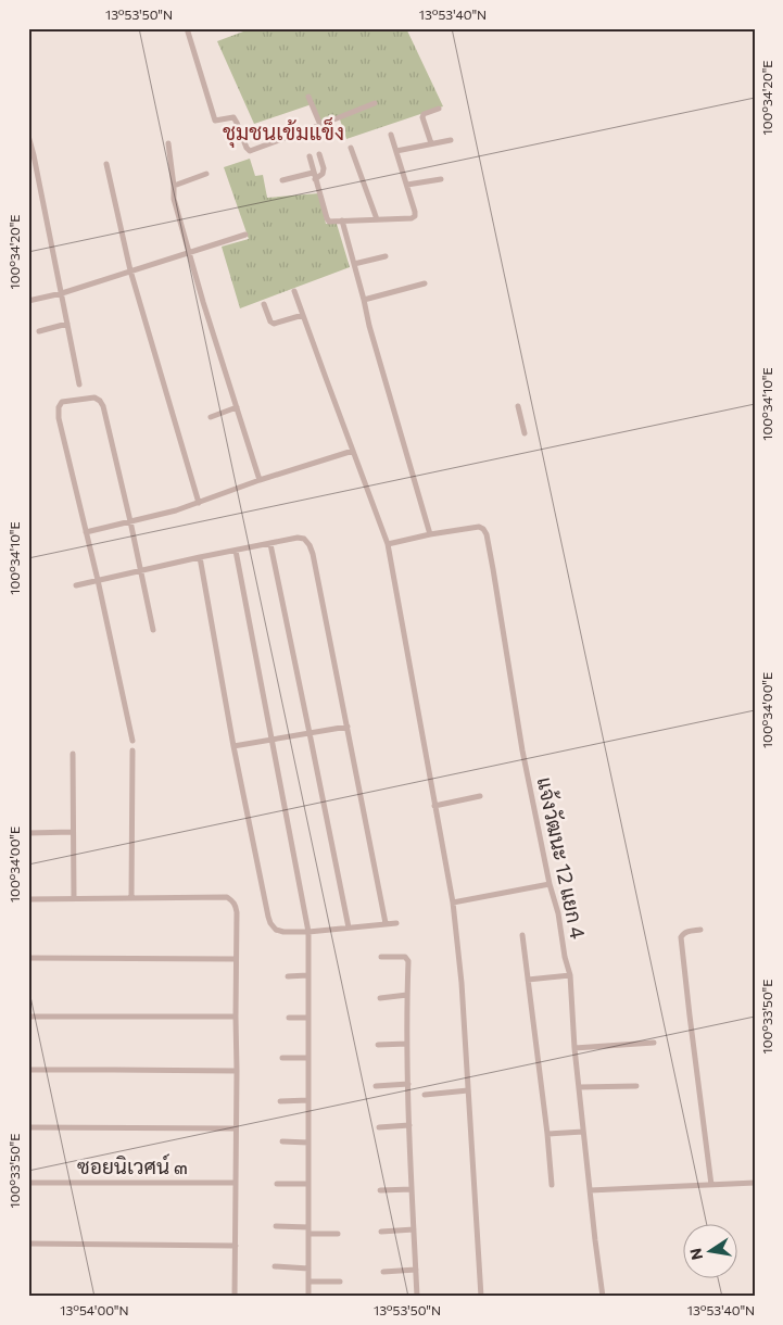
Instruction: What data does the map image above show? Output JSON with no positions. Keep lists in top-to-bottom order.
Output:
{
  "streets": {
    "street": ["แจ้งวัฒนะ 12 แยก 4", "ซอยนิเวศน์ ๓"]
  },
  "districts": ["ชุมชนเข้มแข็ง"],
  "north": "left",
  "coordinates": [
    "13°53'50\"N",
    "13°53'40\"N",
    "100°34'20\"E",
    "100°34'10\"E",
    "100°34'00\"E",
    "100°33'50\"E",
    "13°54'00\"N"
  ]
}
